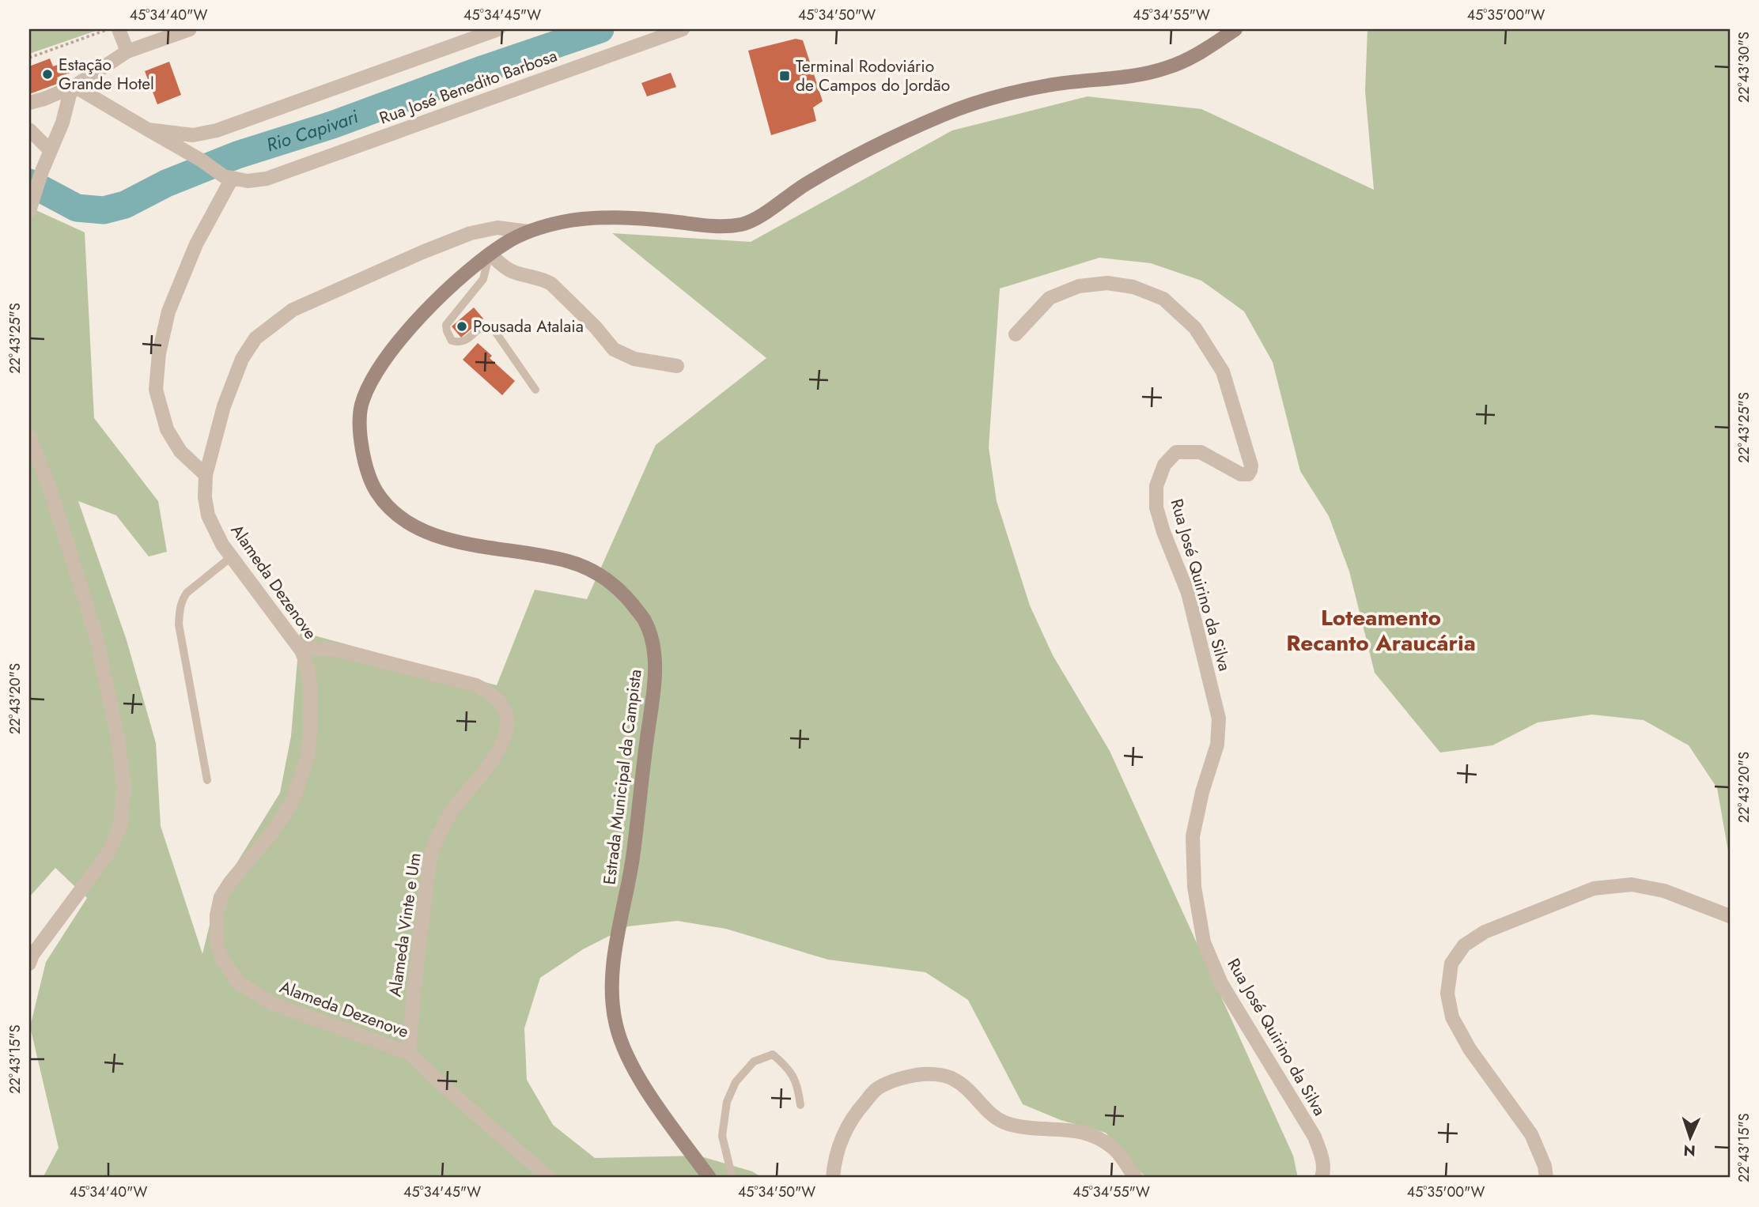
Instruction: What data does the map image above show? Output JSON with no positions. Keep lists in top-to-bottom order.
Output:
{
  "streets": {
    "main road": ["Estrada Municipal da Campista"],
    "street": [
      "Rua José Benedito Barbosa",
      "Alameda Dezenove",
      "Rua José Quirino da Silva",
      "Alameda Vinte e Um"
    ]
  },
  "crossings": [
    ["Alameda Dezenove", "Estrada Municipal da Campista"],
    ["Alameda Dezenove", "Alameda Vinte e Um"]
  ],
  "districts": ["Loteamento Recanto Araucária"],
  "water": ["Rio Capivari"],
  "places": {
    "other": ["Estação Grande Hotel", "Pousada Atalaia"],
    "transit": ["Terminal Rodoviário de Campos do Jordão"]
  },
  "north": "bottom",
  "coordinates": [
    "45°34'40\"W",
    "45°34'45\"W",
    "45°34'50\"W",
    "45°34'55\"W",
    "45°35'00\"W",
    "22°43'30\"S",
    "22°43'25\"S",
    "22°43'20\"S",
    "22°43'15\"S"
  ]
}
